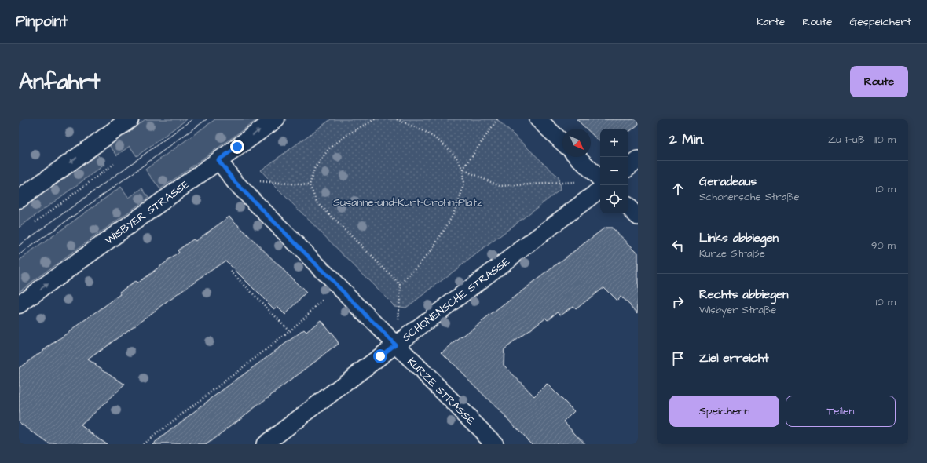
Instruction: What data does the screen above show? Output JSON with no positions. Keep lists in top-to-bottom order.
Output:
{
  "streets": {
    "main road": ["WISBYER STRASSE"],
    "street": ["SCHONENSCHE STRASSE", "KURZE STRASSE"]
  },
  "crossings": [
    ["WISBYER STRASSE", "KURZE STRASSE"],
    ["SCHONENSCHE STRASSE", "KURZE STRASSE"]
  ],
  "parks": ["Susanne-und-Kurt-Crohn-Platz"],
  "north": "bottom right",
  "page": {
    "header": "Pinpoint",
    "nav": ["Karte", "Route", "Gespeichert"],
    "buttons": [
      "Route",
      ["Speichern", "Teilen"]
    ],
    "title": "Anfahrt",
    "heading": ["2 Min.", "Zu Fuß · 110 m"],
    "map_buttons": ["+", "−"],
    "list": [
      ["Geradeaus", "Schonensche Straße", "10 m"],
      ["Links abbiegen", "Kurze Straße", "90 m"],
      ["Rechts abbiegen", "Wisbyer Straße", "10 m"],
      "Ziel erreicht"
    ]
  }
}
